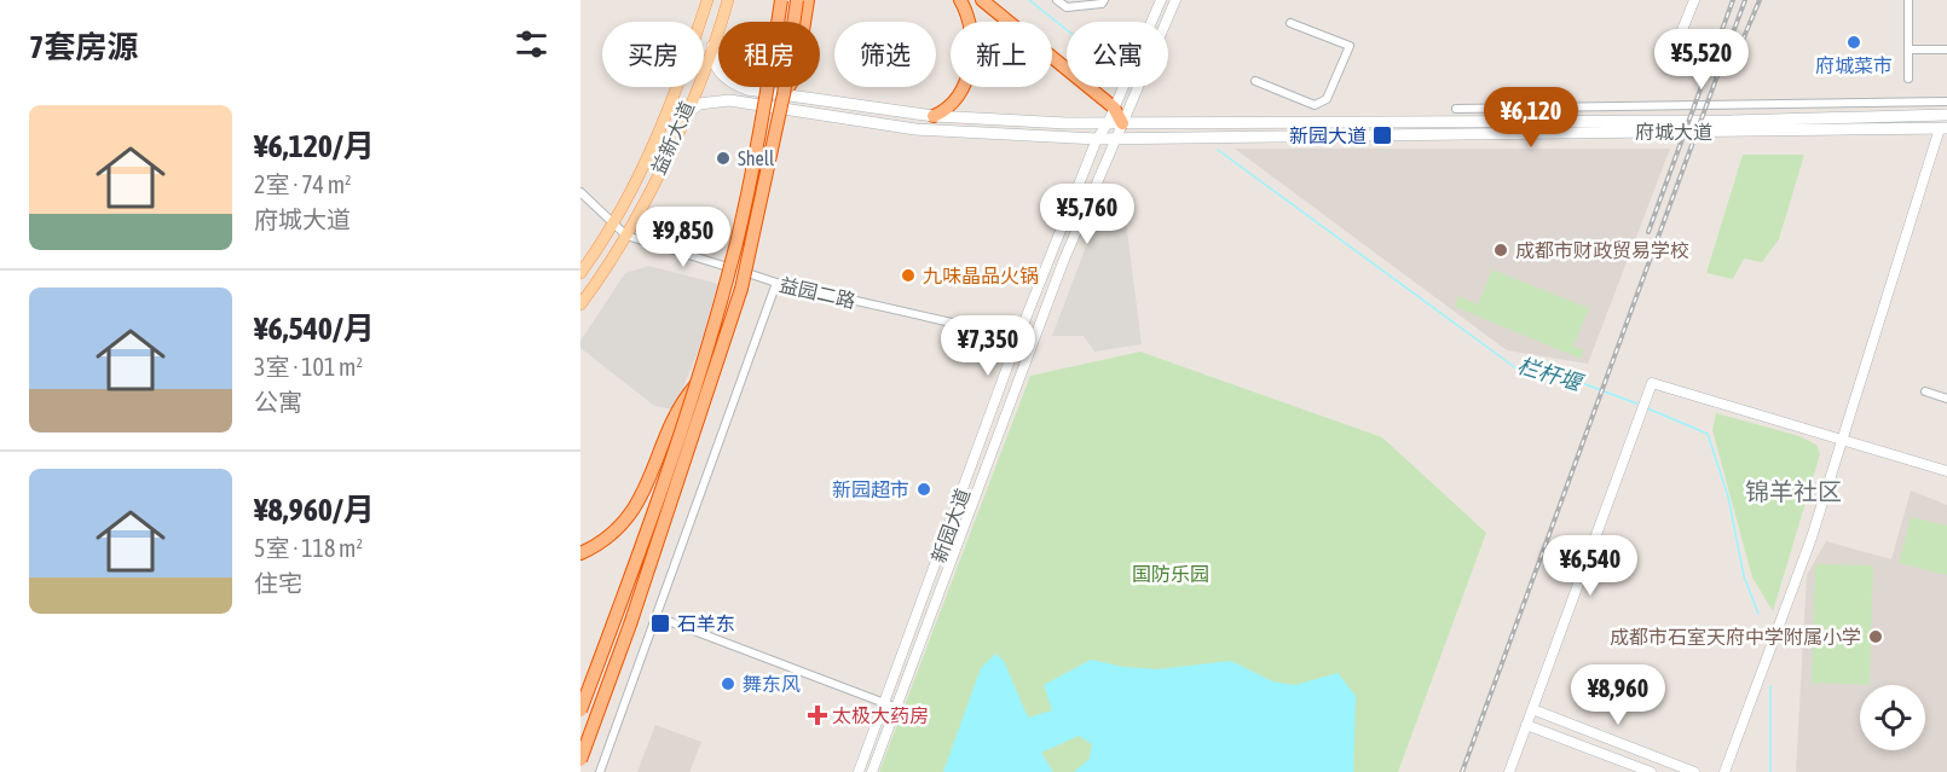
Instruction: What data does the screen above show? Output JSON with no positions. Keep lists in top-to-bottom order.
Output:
{
  "streets": {
    "main road": ["府城大道", "益新大道"],
    "street": ["益园二路", "新园大道"]
  },
  "crossings": [
    ["府城大道", "益新大道"],
    ["府城大道", "新园大道"],
    ["益新大道", "益园二路"],
    ["益园二路", "新园大道"]
  ],
  "districts": ["锦羊社区"],
  "water": ["栏杆堰"],
  "parks": ["国防乐园"],
  "places": {
    "other": [
      "府城菜市",
      "Shell",
      "成都市财政贸易学校",
      "九味晶品火锅",
      "新园超市",
      "成都市石室天府中学附属小学",
      "舞东风"
    ],
    "transit": ["新园大道", "石羊东"],
    "health": ["太极大药房"]
  },
  "page": {
    "heading": "7套房源",
    "chip": [
      "买房",
      "租房",
      "筛选",
      "新上",
      "公寓"
    ],
    "price": [
      "¥5,520",
      "¥6,120",
      "¥5,760",
      "¥9,850",
      "¥7,350",
      "¥6,540",
      "¥8,960"
    ],
    "list": [
      {
        "name": "¥6,120/月",
        "note": "2室 · 74 m² · 府城大道"
      },
      {
        "name": "¥6,540/月",
        "note": "3室 · 101 m² · 公寓"
      },
      {
        "name": "¥8,960/月",
        "note": "5室 · 118 m² · 住宅"
      }
    ]
  }
}
